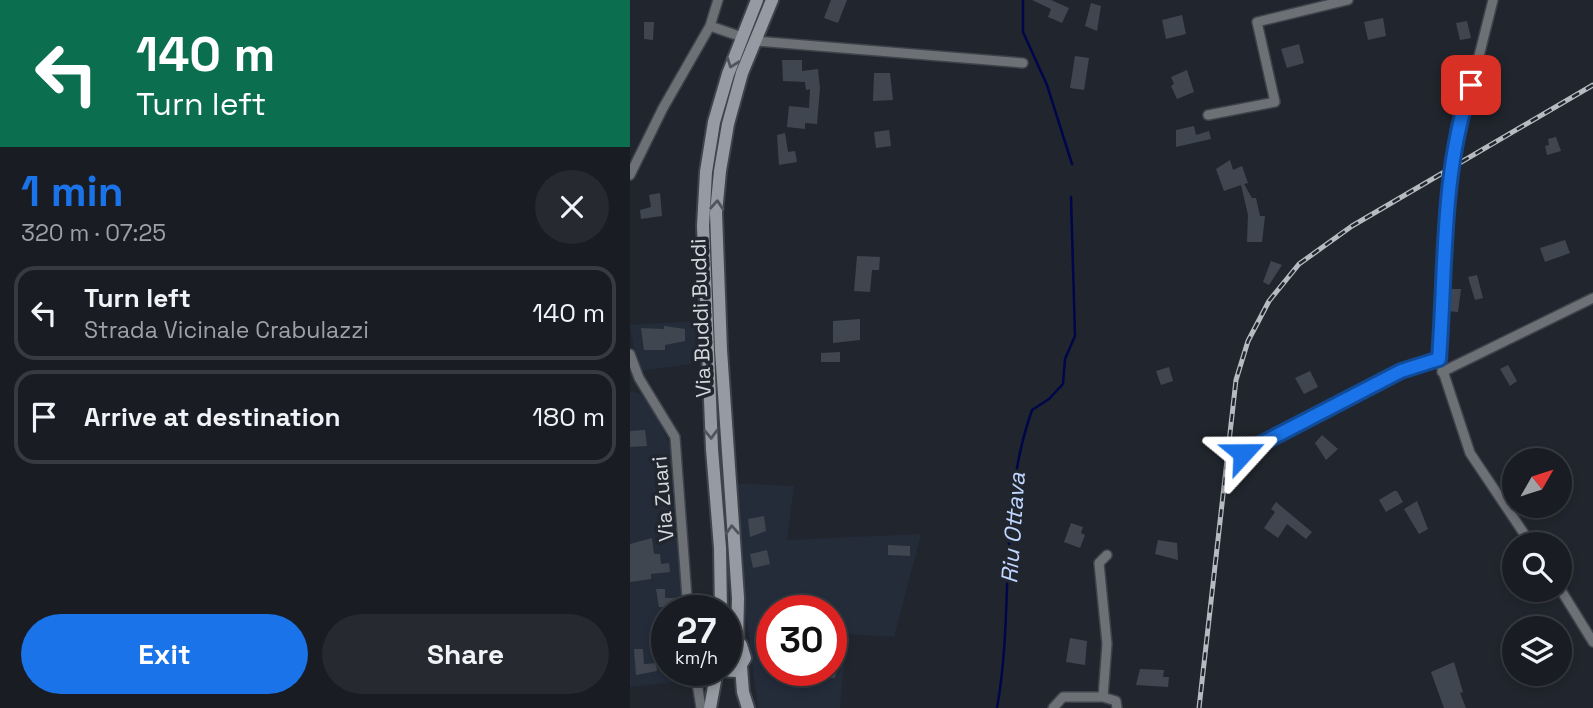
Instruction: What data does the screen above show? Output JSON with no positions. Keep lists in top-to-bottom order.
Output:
{
  "streets": {
    "main road": ["Via Buddi Buddi"],
    "street": ["Via Zuari"]
  },
  "water": ["Riu Ottava"],
  "north": "top right",
  "page": {
    "turn": ["140 m", "Turn left"],
    "heading": ["1 min", "320 m · 07:25"],
    "list": [
      {
        "name": "Turn left",
        "note": "Strada Vicinale Crabulazzi",
        "value": "140 m"
      },
      {
        "name": "Arrive at destination",
        "value": "180 m"
      }
    ],
    "speed": "27 km/h",
    "limit": "30",
    "buttons": ["Exit", "Share"]
  }
}
